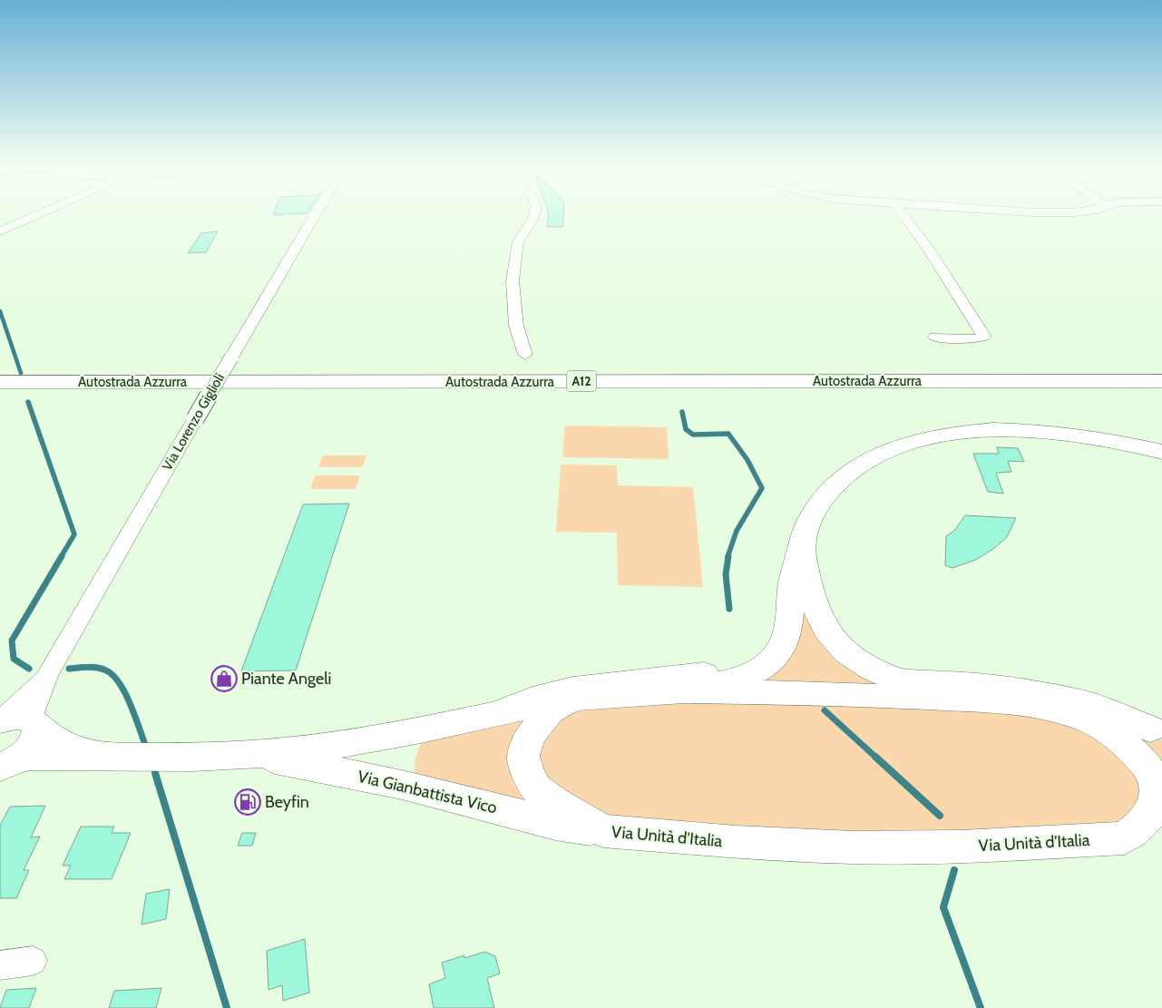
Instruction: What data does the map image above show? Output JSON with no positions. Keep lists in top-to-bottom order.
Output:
{
  "streets": {
    "main road": [
      "A12",
      "Autostrada Azzurra",
      "Via Gianbattista Vico",
      "Via Unità d'Italia"
    ],
    "street": ["Via Lorenzo Giglioli"]
  },
  "crossings": [
    ["Via Lorenzo Giglioli", "Via Gianbattista Vico"],
    ["Via Gianbattista Vico", "Via Unità d'Italia"]
  ],
  "places": {
    "shop": ["Piante Angeli"],
    "fuel station": ["Beyfin"]
  }
}
